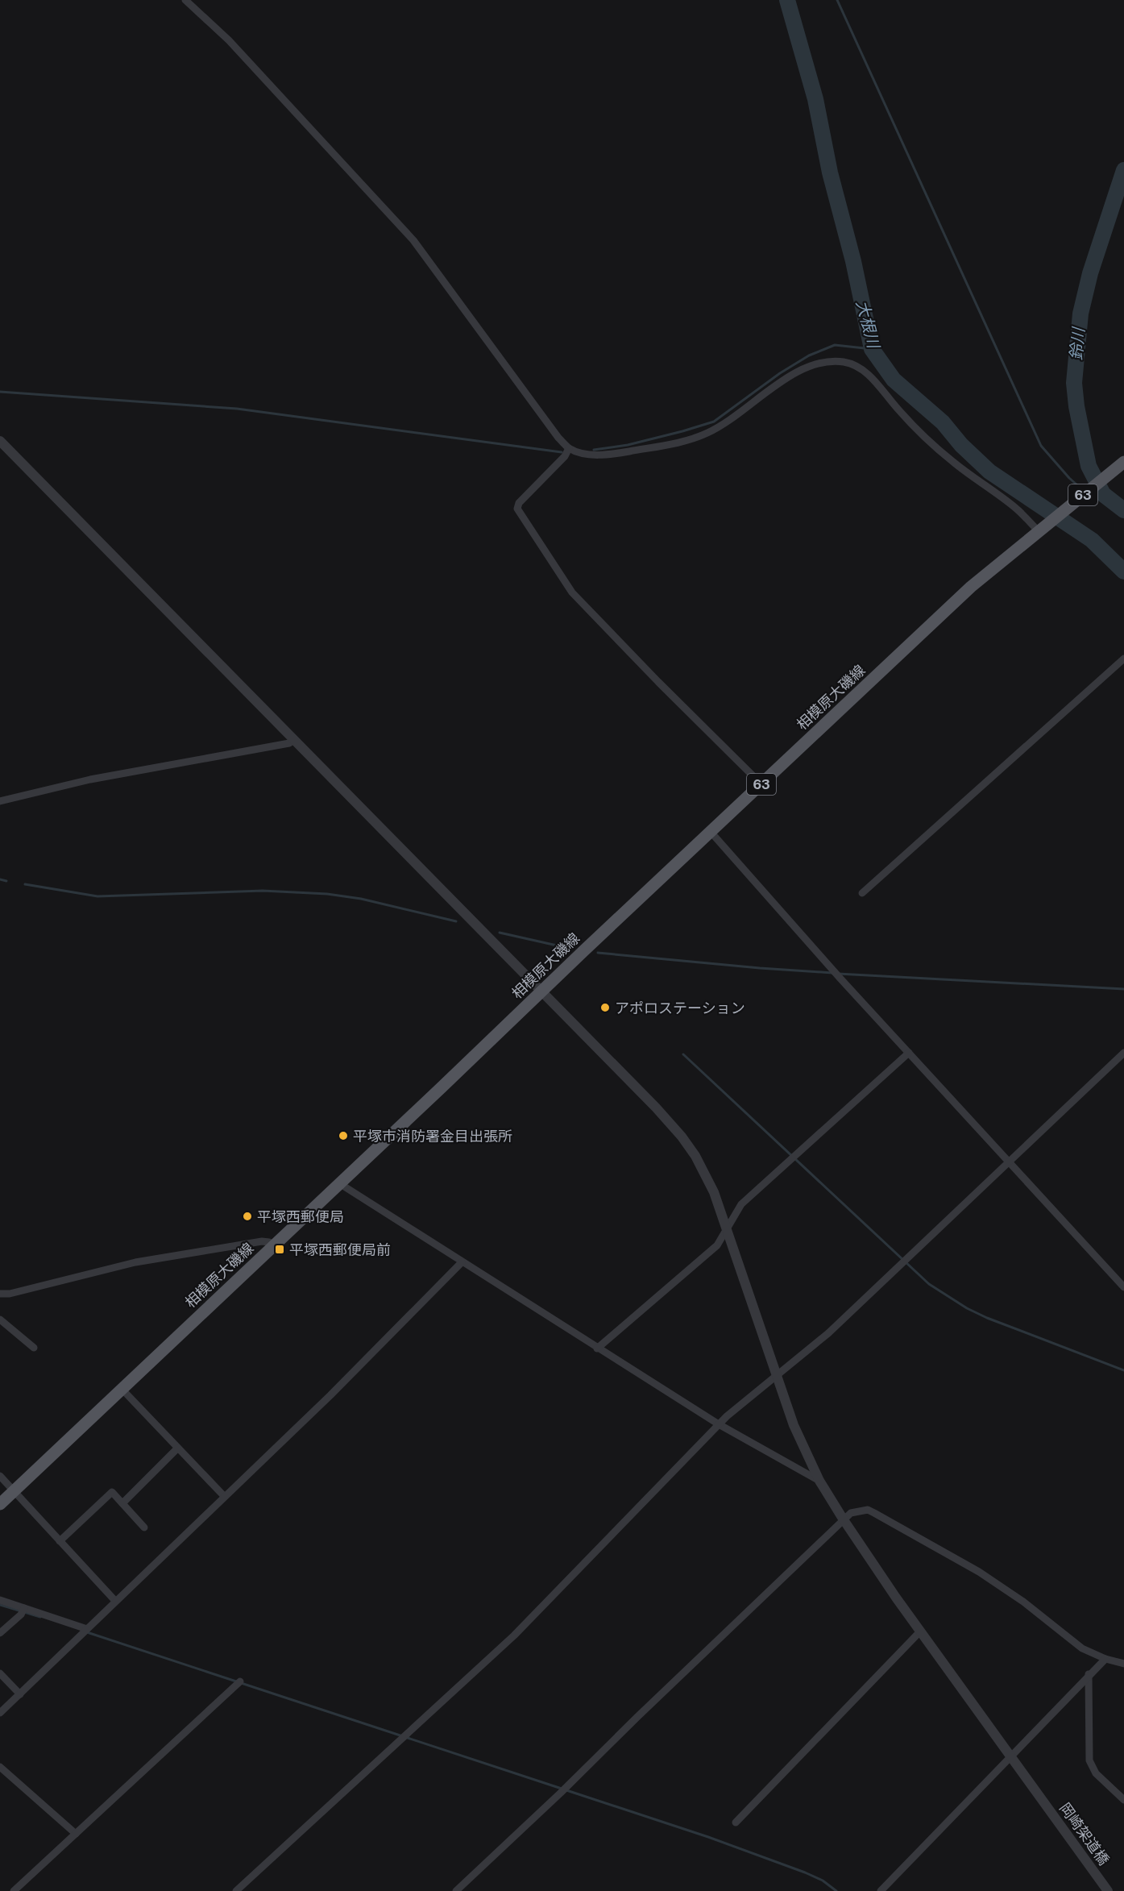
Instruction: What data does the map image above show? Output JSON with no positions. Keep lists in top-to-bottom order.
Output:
{
  "streets": {
    "main road": ["63", "相模原大磯線"],
    "street": ["岡崎架道橋"]
  },
  "crossings": [
    ["相模原大磯線", "岡崎架道橋"]
  ],
  "water": ["大根川", "鈴川"],
  "places": {
    "other": ["アポロステーション", "平塚市消防署金目出張所", "平塚西郵便局"],
    "transit": ["平塚西郵便局前"]
  }
}
